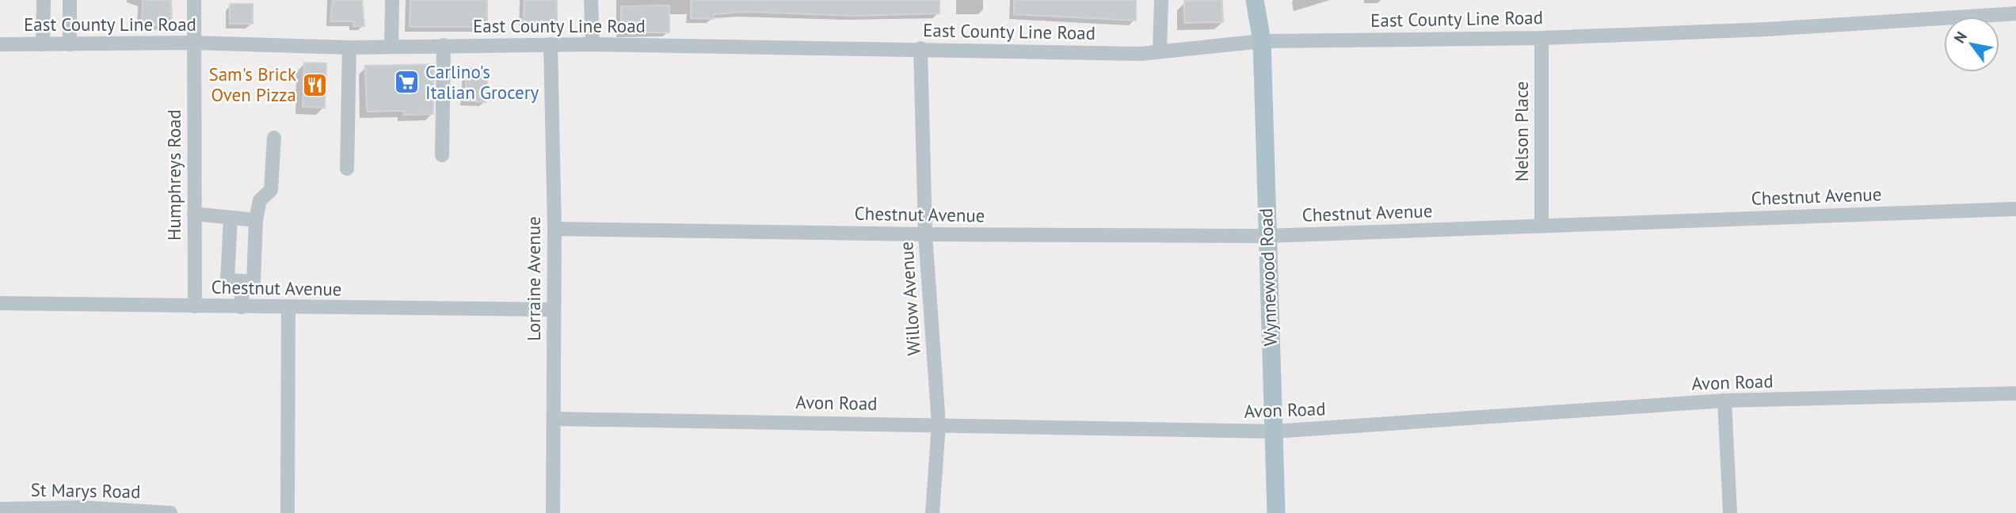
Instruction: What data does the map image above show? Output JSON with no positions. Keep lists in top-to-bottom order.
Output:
{
  "streets": {
    "main road": ["Wynnewood Road"],
    "street": [
      "East County Line Road",
      "Nelson Place",
      "Humphreys Road",
      "Chestnut Avenue",
      "Lorraine Avenue",
      "Willow Avenue",
      "Avon Road",
      "St Marys Road"
    ]
  },
  "crossings": [
    ["East County Line Road", "Nelson Place"],
    ["East County Line Road", "Humphreys Road"],
    ["East County Line Road", "Wynnewood Road"],
    ["East County Line Road", "Lorraine Avenue"],
    ["East County Line Road", "Willow Avenue"],
    ["Nelson Place", "Chestnut Avenue"],
    ["Humphreys Road", "Chestnut Avenue"],
    ["Chestnut Avenue", "Wynnewood Road"],
    ["Chestnut Avenue", "Lorraine Avenue"],
    ["Chestnut Avenue", "Willow Avenue"],
    ["Wynnewood Road", "Avon Road"],
    ["Lorraine Avenue", "Avon Road"],
    ["Willow Avenue", "Avon Road"]
  ],
  "places": {
    "supermarket": ["Carlino's Italian Grocery"],
    "restaurant": ["Sam's Brick Oven Pizza"]
  },
  "north": "top left"
}
